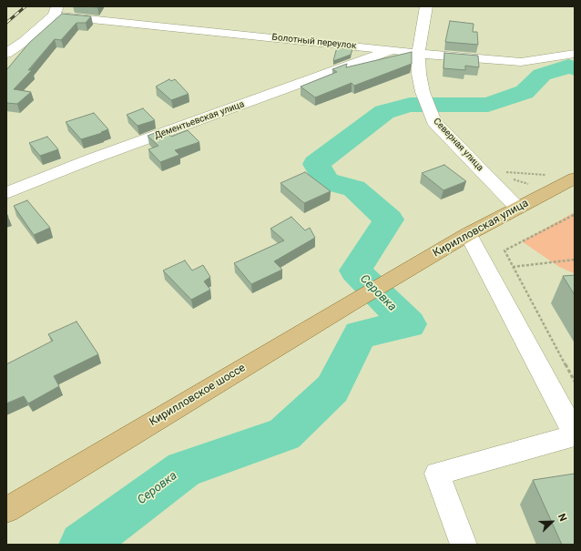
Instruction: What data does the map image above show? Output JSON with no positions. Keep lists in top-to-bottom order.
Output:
{
  "streets": {
    "main road": ["Кирилловская улица", "Кирилловское шоссе"],
    "street": ["Болотный переулок", "Дементьевская улица", "Северная улица"]
  },
  "crossings": [
    ["Болотный переулок", "Дементьевская улица"],
    ["Болотный переулок", "Северная улица"],
    ["Северная улица", "Кирилловская улица"],
    ["Кирилловская улица", "Кирилловское шоссе"]
  ],
  "water": ["Серовка"],
  "north": "top right"
}
